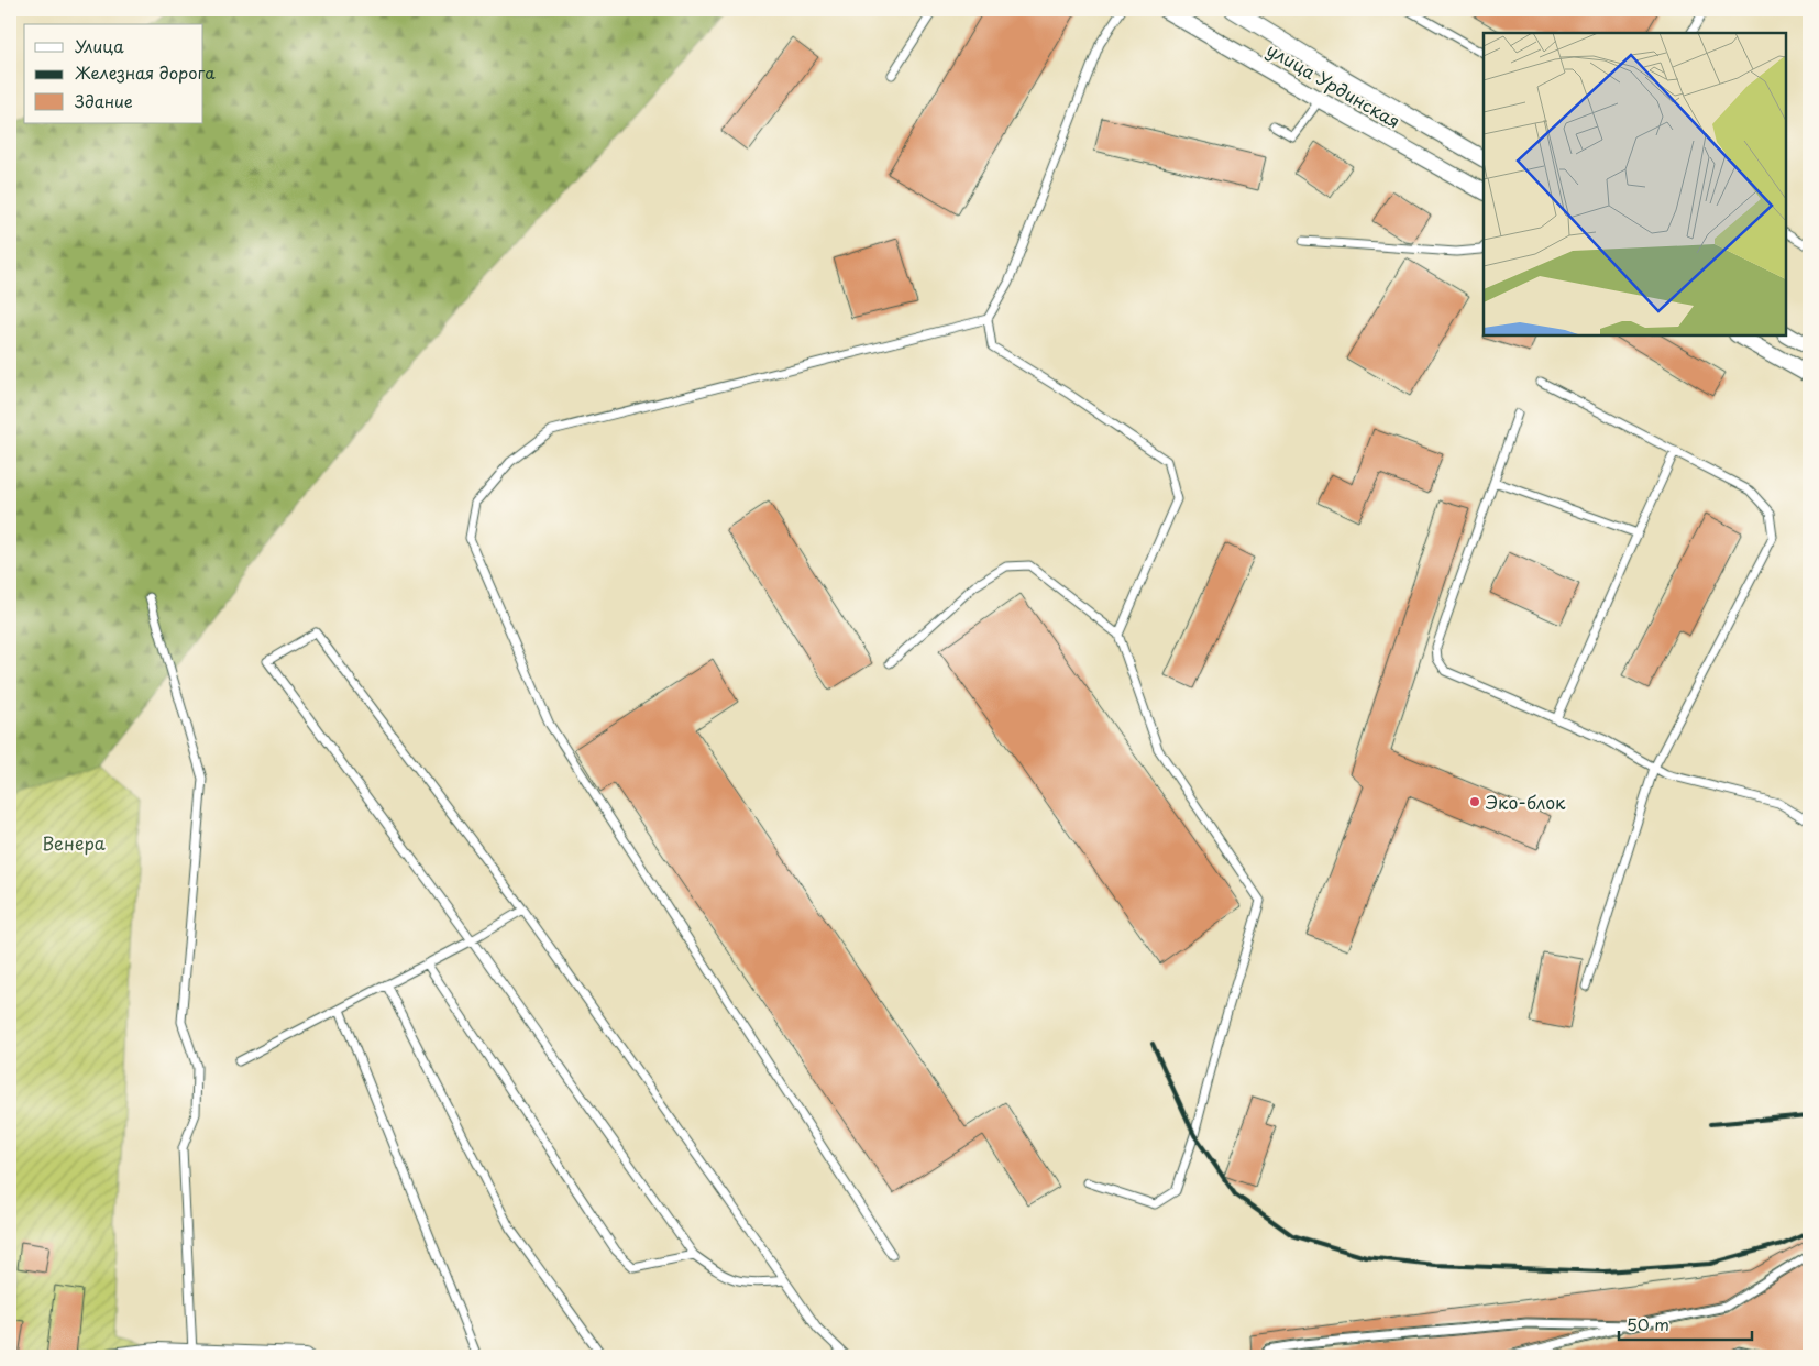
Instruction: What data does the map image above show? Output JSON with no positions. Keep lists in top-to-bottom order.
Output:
{
  "streets": {
    "street": ["улица Урдинская"]
  },
  "parks": ["Венера"],
  "places": ["Эко-блок"],
  "legend": ["Улица", "Железная дорога", "Здание"],
  "scale_bar": "50 m"
}
